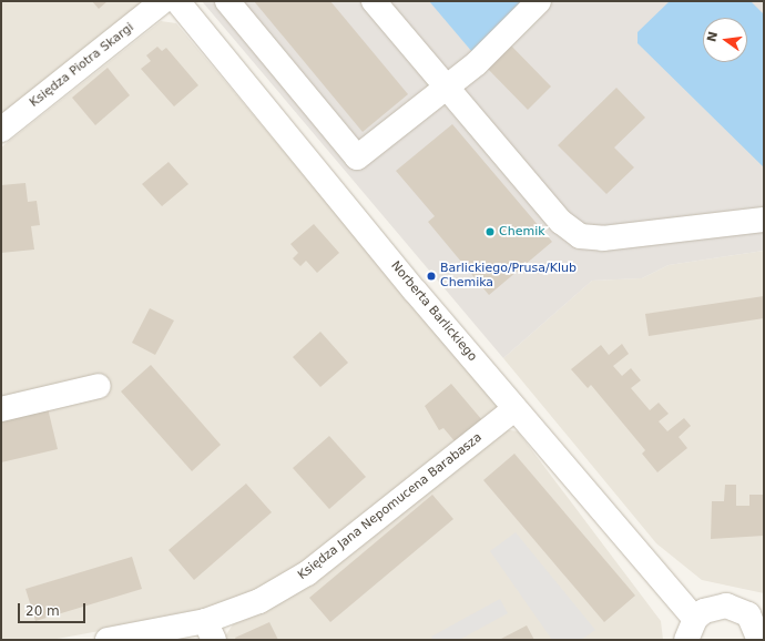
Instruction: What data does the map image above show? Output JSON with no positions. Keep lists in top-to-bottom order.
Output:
{
  "streets": {
    "street": ["Księdza Piotra Skargi", "Norberta Barlickiego", "Księdza Jana Nepomucena Barabasza"]
  },
  "crossings": [
    ["Norberta Barlickiego", "Księdza Jana Nepomucena Barabasza"]
  ],
  "places": ["Chemik", "Barlickiego/Prusa/Klub Chemika"],
  "scale_bar": "20 m",
  "north": "left"
}
